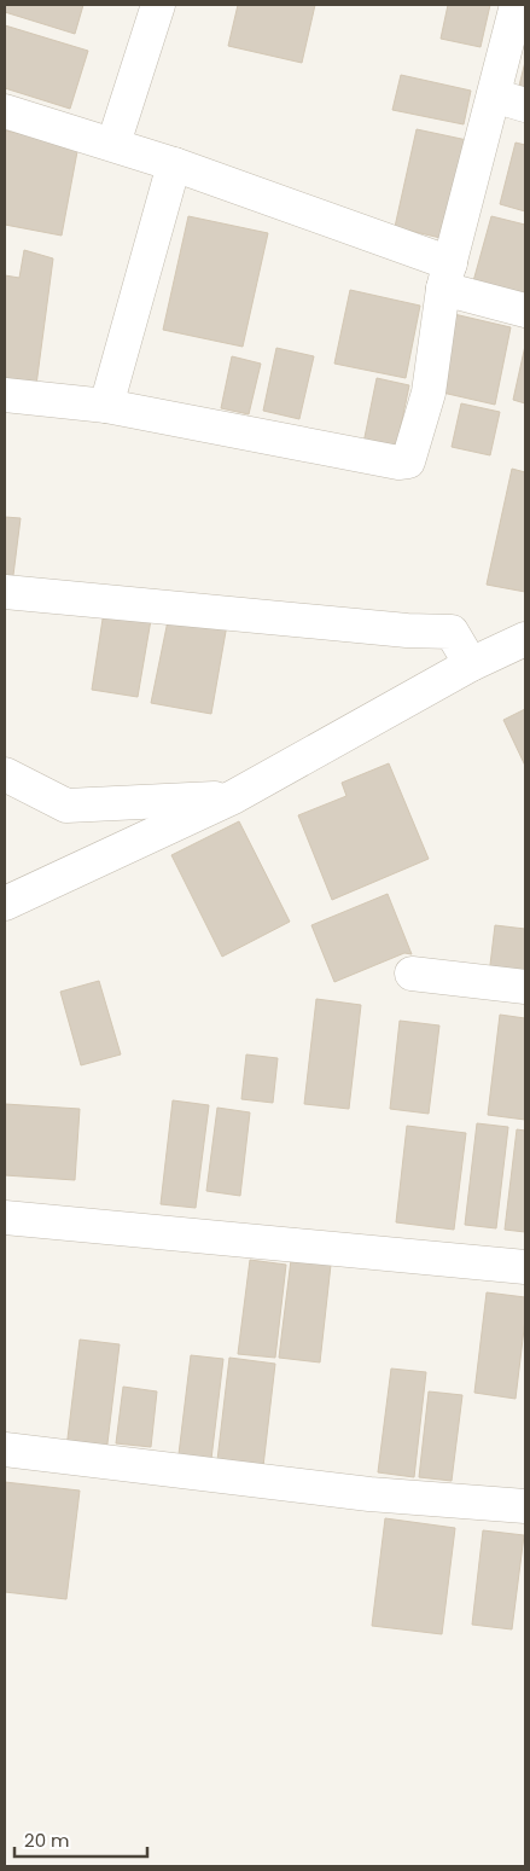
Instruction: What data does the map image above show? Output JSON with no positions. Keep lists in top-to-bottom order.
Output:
{
  "scale_bar": "20 m"
}
